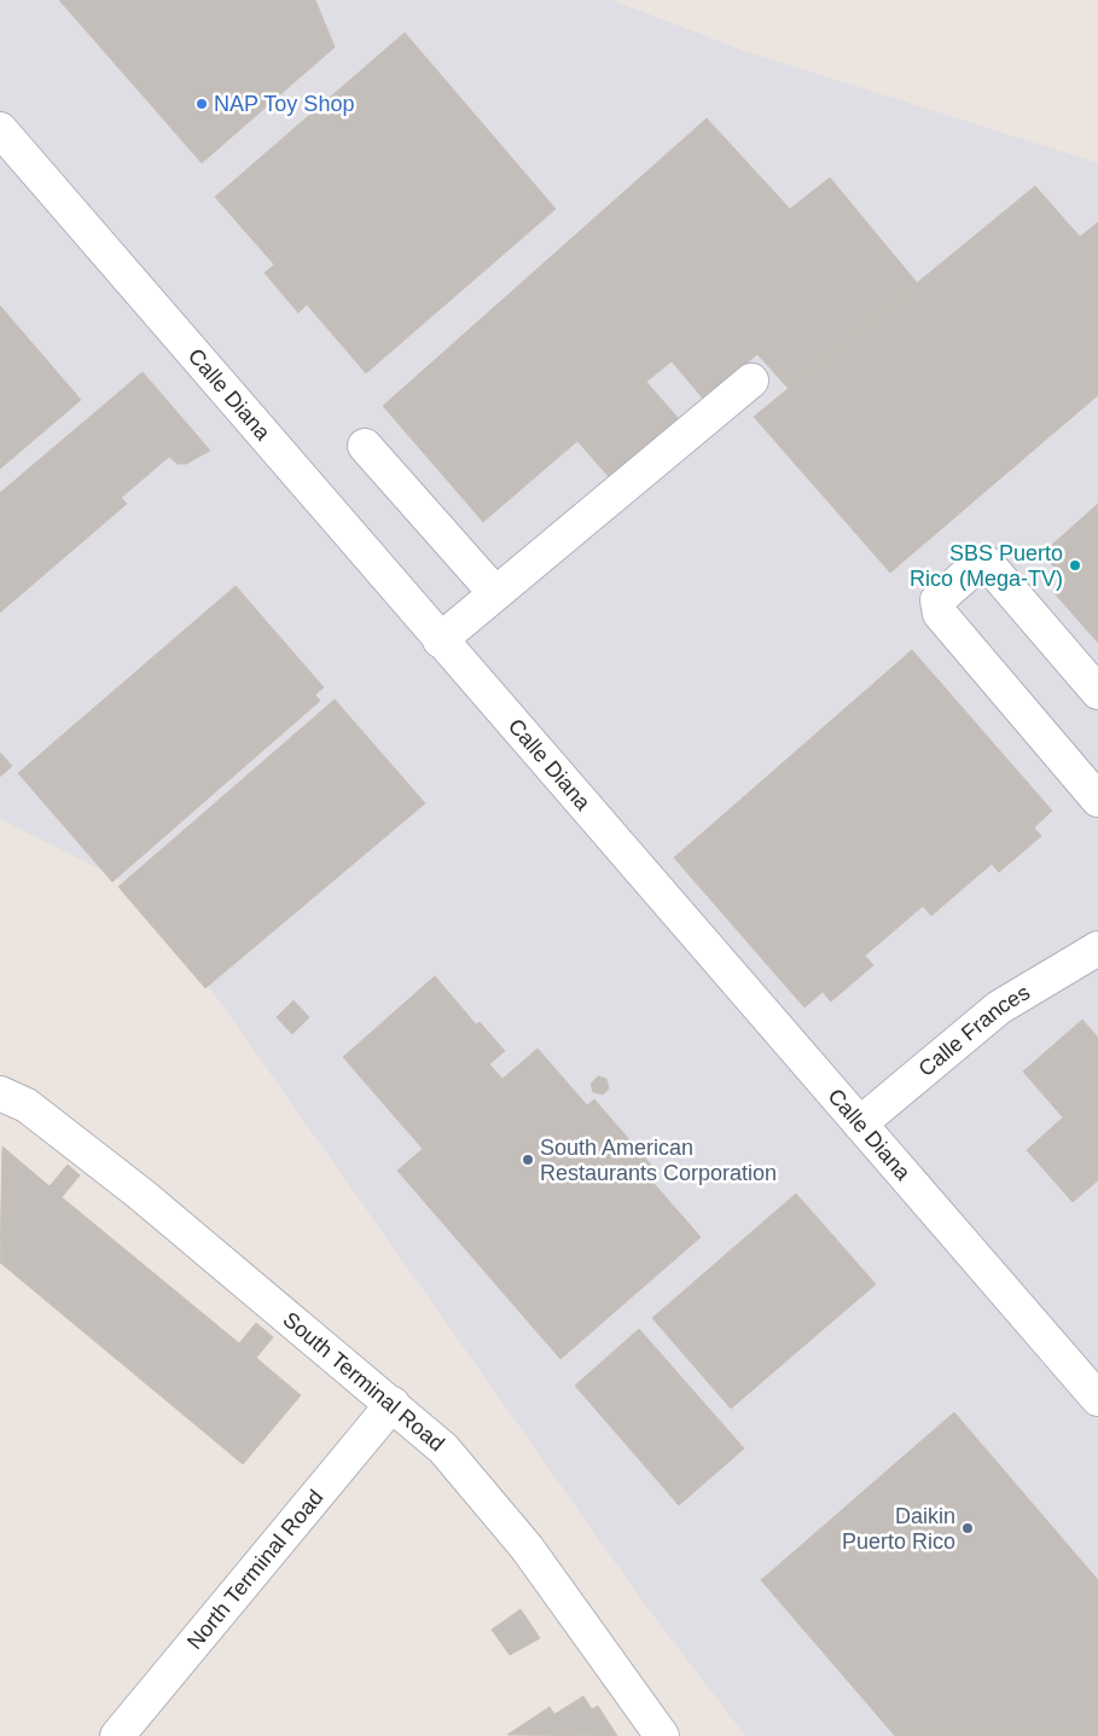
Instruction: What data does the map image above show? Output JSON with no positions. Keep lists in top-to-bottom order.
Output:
{
  "streets": {
    "street": [
      "Calle Diana",
      "Calle Frances",
      "South Terminal Road",
      "North Terminal Road"
    ]
  },
  "crossings": [
    ["Calle Diana", "Calle Frances"],
    ["South Terminal Road", "North Terminal Road"]
  ],
  "places": [
    "NAP Toy Shop",
    "SBS Puerto Rico (Mega-TV)",
    "South American Restaurants Corporation",
    "Daikin Puerto Rico"
  ]
}
